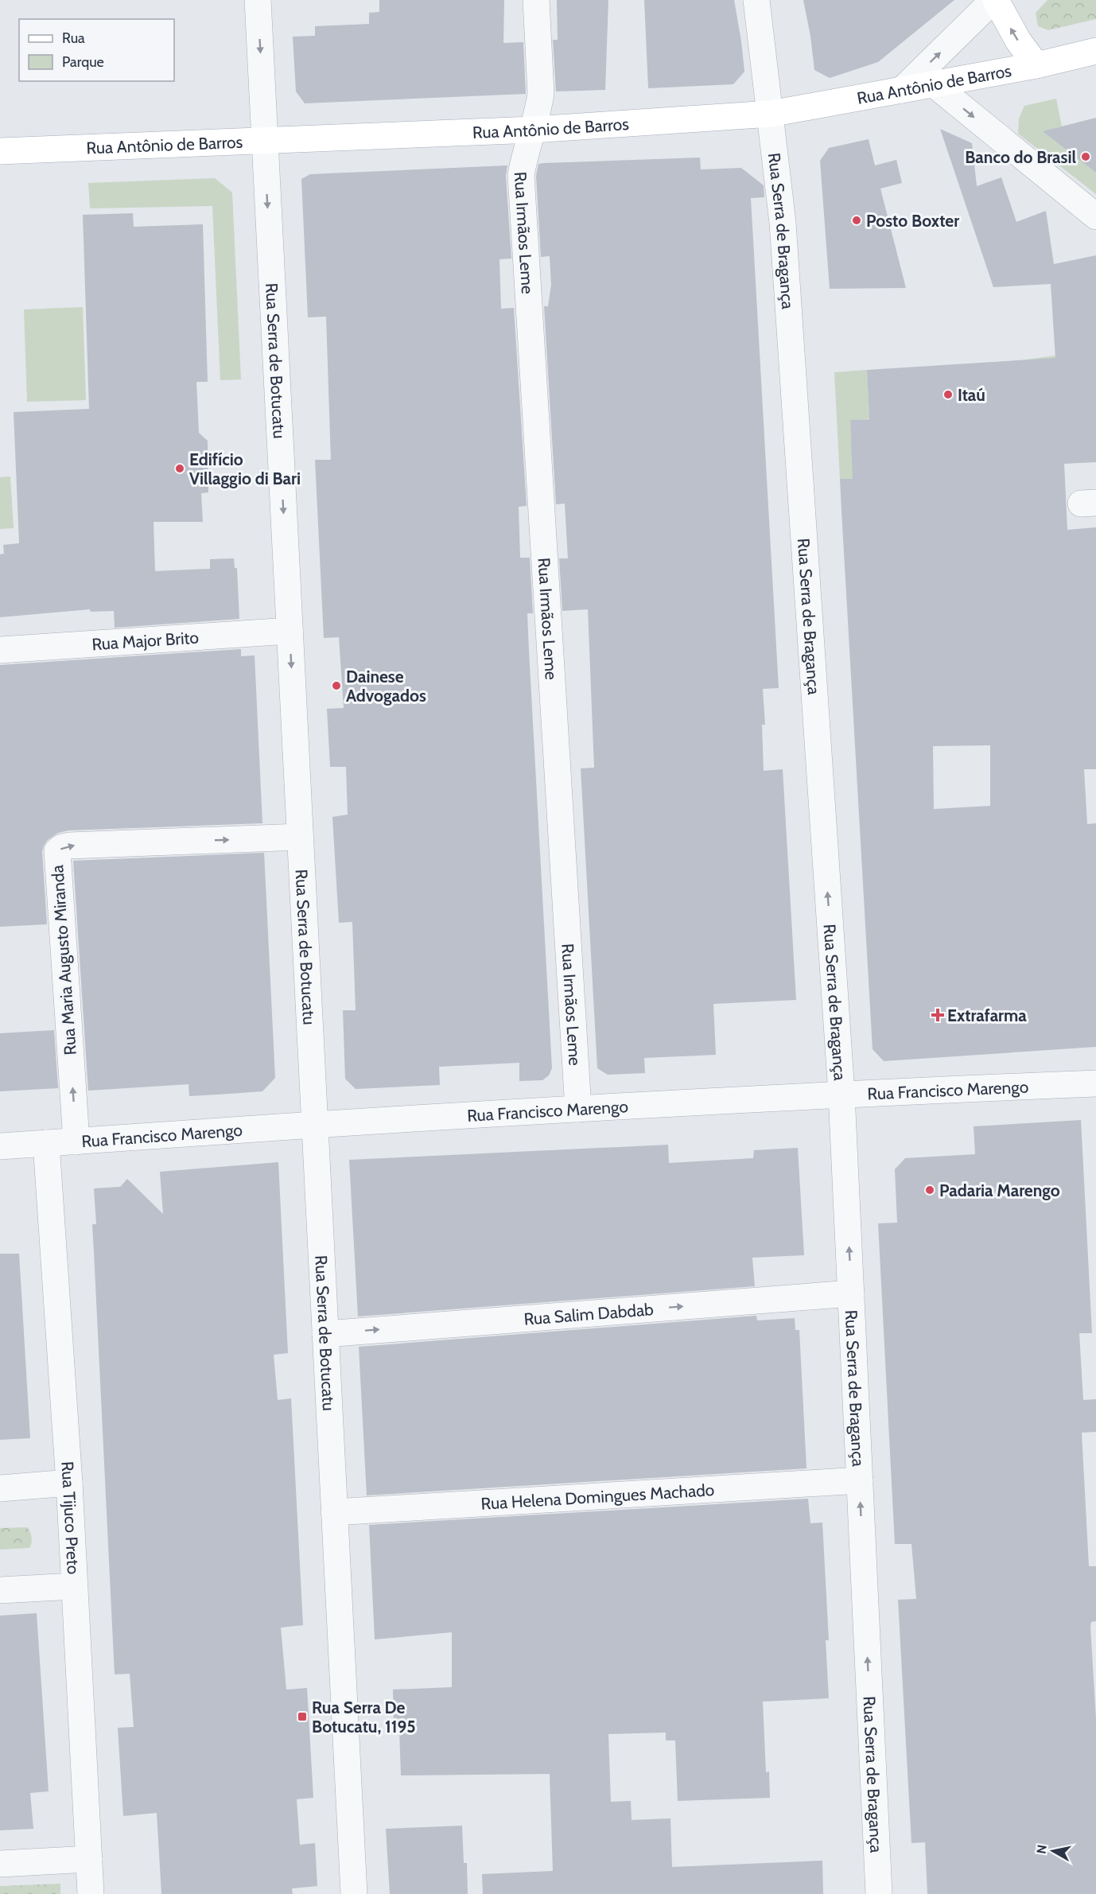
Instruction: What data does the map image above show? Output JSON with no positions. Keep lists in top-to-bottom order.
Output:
{
  "streets": {
    "main road": ["Rua Antônio de Barros"],
    "street": [
      "Rua Serra de Bragança",
      "Rua Irmãos Leme",
      "Rua Serra de Botucatu",
      "Rua Major Brito",
      "Rua Maria Augusto Miranda",
      "Rua Francisco Marengo",
      "Rua Salim Dabdab",
      "Rua Helena Domingues Machado",
      "Rua Tijuco Preto"
    ]
  },
  "crossings": [
    ["Rua Antônio de Barros", "Rua Serra de Bragança"],
    ["Rua Antônio de Barros", "Rua Irmãos Leme"],
    ["Rua Antônio de Barros", "Rua Serra de Botucatu"],
    ["Rua Serra de Bragança", "Rua Francisco Marengo"],
    ["Rua Serra de Bragança", "Rua Salim Dabdab"],
    ["Rua Serra de Bragança", "Rua Helena Domingues Machado"],
    ["Rua Irmãos Leme", "Rua Francisco Marengo"],
    ["Rua Serra de Botucatu", "Rua Major Brito"],
    ["Rua Serra de Botucatu", "Rua Maria Augusto Miranda"],
    ["Rua Serra de Botucatu", "Rua Francisco Marengo"],
    ["Rua Serra de Botucatu", "Rua Salim Dabdab"],
    ["Rua Serra de Botucatu", "Rua Helena Domingues Machado"],
    ["Rua Maria Augusto Miranda", "Rua Francisco Marengo"],
    ["Rua Francisco Marengo", "Rua Tijuco Preto"]
  ],
  "one_way": ["Rua Serra de Bragança", "Rua Serra de Botucatu", "Rua Salim Dabdab"],
  "places": {
    "other": [
      "Banco do Brasil",
      "Posto Boxter",
      "Itaú",
      "Edifício Villaggio di Bari",
      "Dainese Advogados",
      "Padaria Marengo"
    ],
    "health": ["Extrafarma"],
    "transit": ["Rua Serra De Botucatu, 1195"]
  },
  "legend": ["Rua", "Parque"],
  "north": "left"
}
